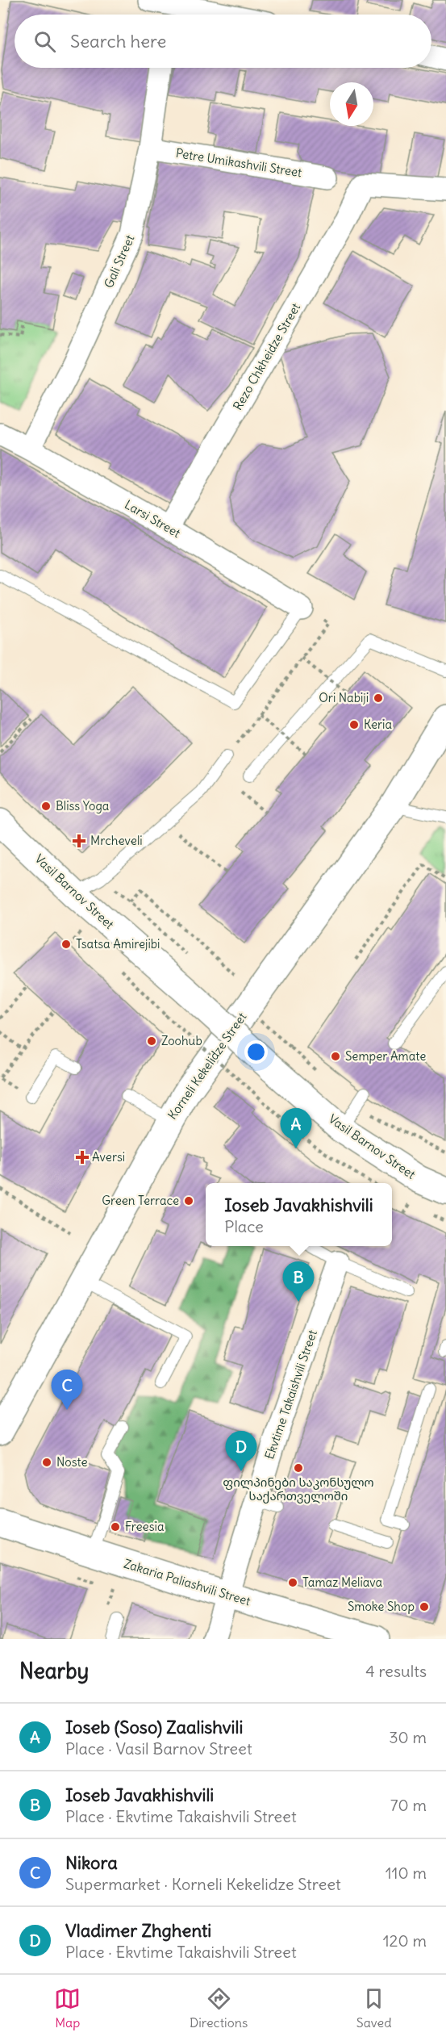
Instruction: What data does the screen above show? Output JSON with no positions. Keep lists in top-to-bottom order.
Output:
{
  "streets": {
    "street": [
      "Petre Umikashvili Street",
      "Gali Street",
      "Rezo Chkheidze Street",
      "Larsi Street",
      "Vasil Barnov Street",
      "Korneli Kekelidze Street",
      "Ekvtime Takaishvili Street",
      "Zakaria Paliashvili Street"
    ]
  },
  "crossings": [
    ["Petre Umikashvili Street", "Gali Street"],
    ["Gali Street", "Larsi Street"],
    ["Rezo Chkheidze Street", "Larsi Street"],
    ["Ekvtime Takaishvili Street", "Zakaria Paliashvili Street"]
  ],
  "places": {
    "other": [
      "Ori Nabiji",
      "Keria",
      "Bliss Yoga",
      "Tsatsa Amirejibi",
      "Zoohub",
      "Semper Amate",
      "Green Terrace",
      "Noste",
      "ფილპინები საკონსულო საქართველოში",
      "Freesia",
      "Tamaz Meliava",
      "Smoke Shop"
    ],
    "health": ["Mrcheveli", "Aversi"]
  },
  "north": "bottom",
  "page": {
    "search": "Search here",
    "pins": [
      "A",
      "B",
      "C",
      "D"
    ],
    "popup": ["Ioseb Javakhishvili", "Place"],
    "heading": ["Nearby", "4 results"],
    "list": [
      {
        "mark": "A",
        "name": "Ioseb (Soso) Zaalishvili",
        "note": "Place · Vasil Barnov Street",
        "value": "30 m"
      },
      {
        "mark": "B",
        "name": "Ioseb Javakhishvili",
        "note": "Place · Ekvtime Takaishvili Street",
        "value": "70 m"
      },
      {
        "mark": "C",
        "name": "Nikora",
        "note": "Supermarket · Korneli Kekelidze Street",
        "value": "110 m"
      },
      {
        "mark": "D",
        "name": "Vladimer Zhghenti",
        "note": "Place · Ekvtime Takaishvili Street",
        "value": "120 m"
      }
    ],
    "nav": ["Map", "Directions", "Saved"]
  }
}
